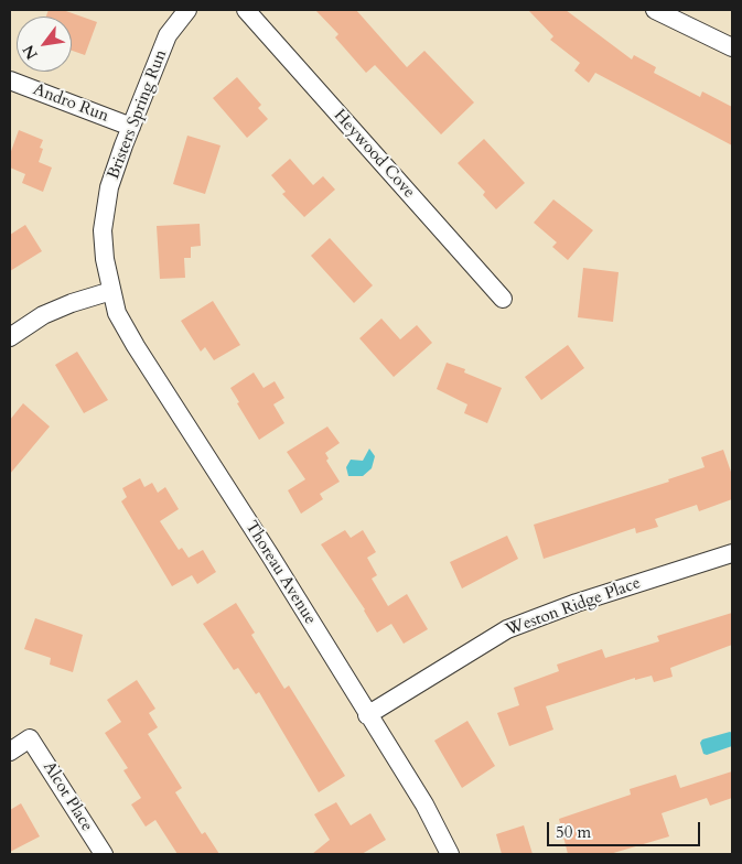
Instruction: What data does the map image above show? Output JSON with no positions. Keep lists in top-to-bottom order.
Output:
{
  "streets": {
    "street": [
      "Andro Run",
      "Bristers Spring Run",
      "Heywood Cove",
      "Thoreau Avenue",
      "Weston Ridge Place",
      "Alcot Place"
    ]
  },
  "crossings": [
    ["Andro Run", "Bristers Spring Run"],
    ["Bristers Spring Run", "Thoreau Avenue"],
    ["Thoreau Avenue", "Weston Ridge Place"]
  ],
  "scale_bar": "50 m",
  "north": "bottom left"
}
